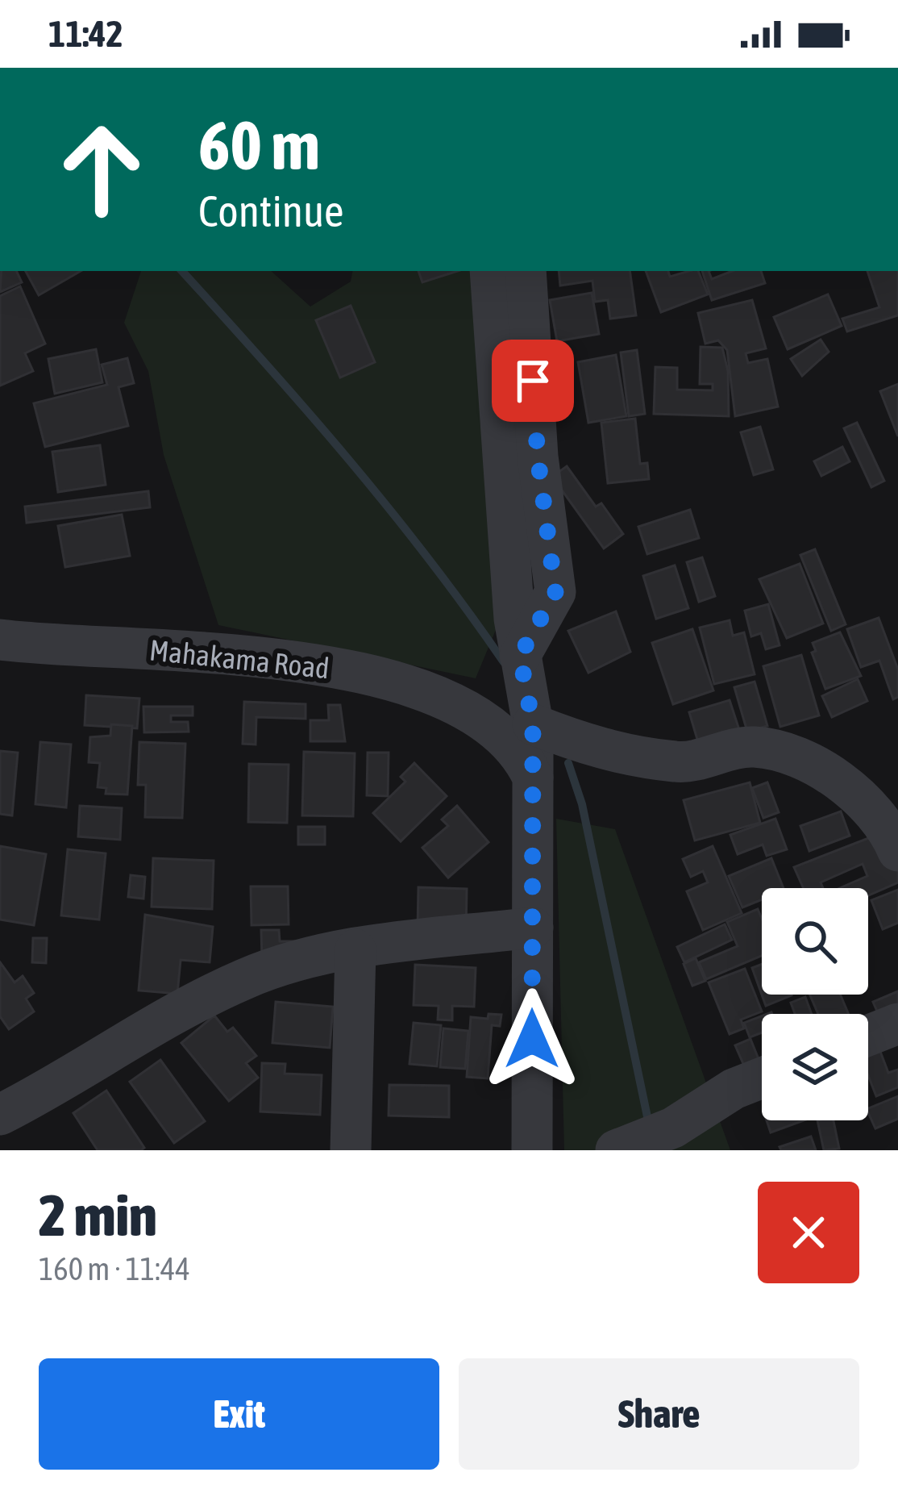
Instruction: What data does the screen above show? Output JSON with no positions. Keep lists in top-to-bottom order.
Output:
{
  "streets": {
    "street": ["Mahakama Road"]
  },
  "page": {
    "status": "11:42",
    "turn": ["60 m", "Continue"],
    "heading": ["2 min", "160 m · 11:44"],
    "buttons": ["Exit", "Share"]
  }
}
